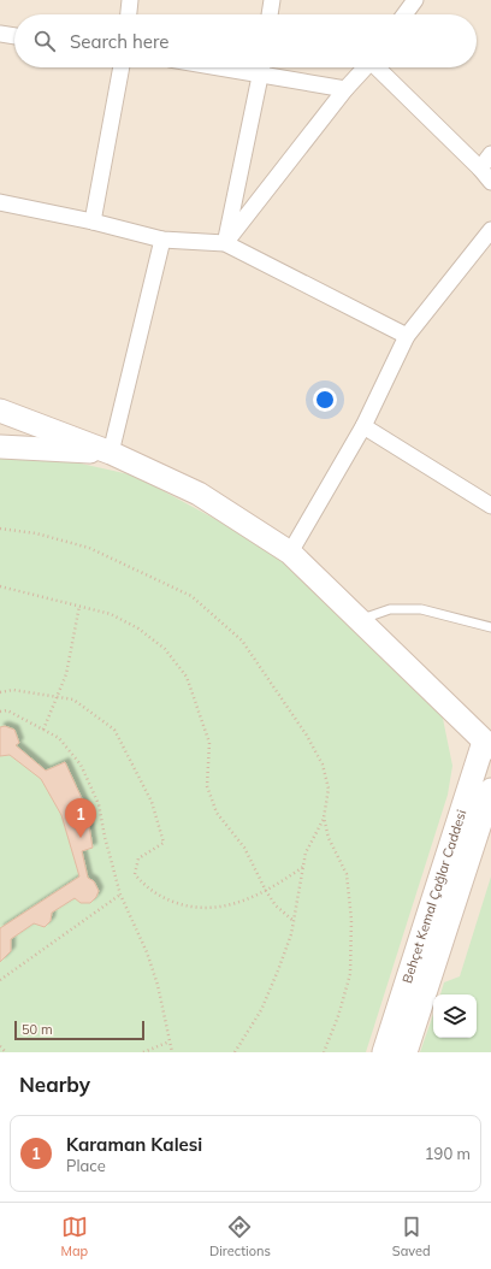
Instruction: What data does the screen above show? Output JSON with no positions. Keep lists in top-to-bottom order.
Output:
{
  "streets": {
    "main road": ["Behçet Kemal Çağlar Caddesi"]
  },
  "scale_bar": "50 m",
  "page": {
    "search": "Search here",
    "pins": "1",
    "scale": "50 m",
    "heading": "Nearby",
    "list": [
      {
        "mark": "1",
        "name": "Karaman Kalesi",
        "note": "Place",
        "value": "190 m"
      }
    ],
    "nav": ["Map", "Directions", "Saved"]
  }
}
